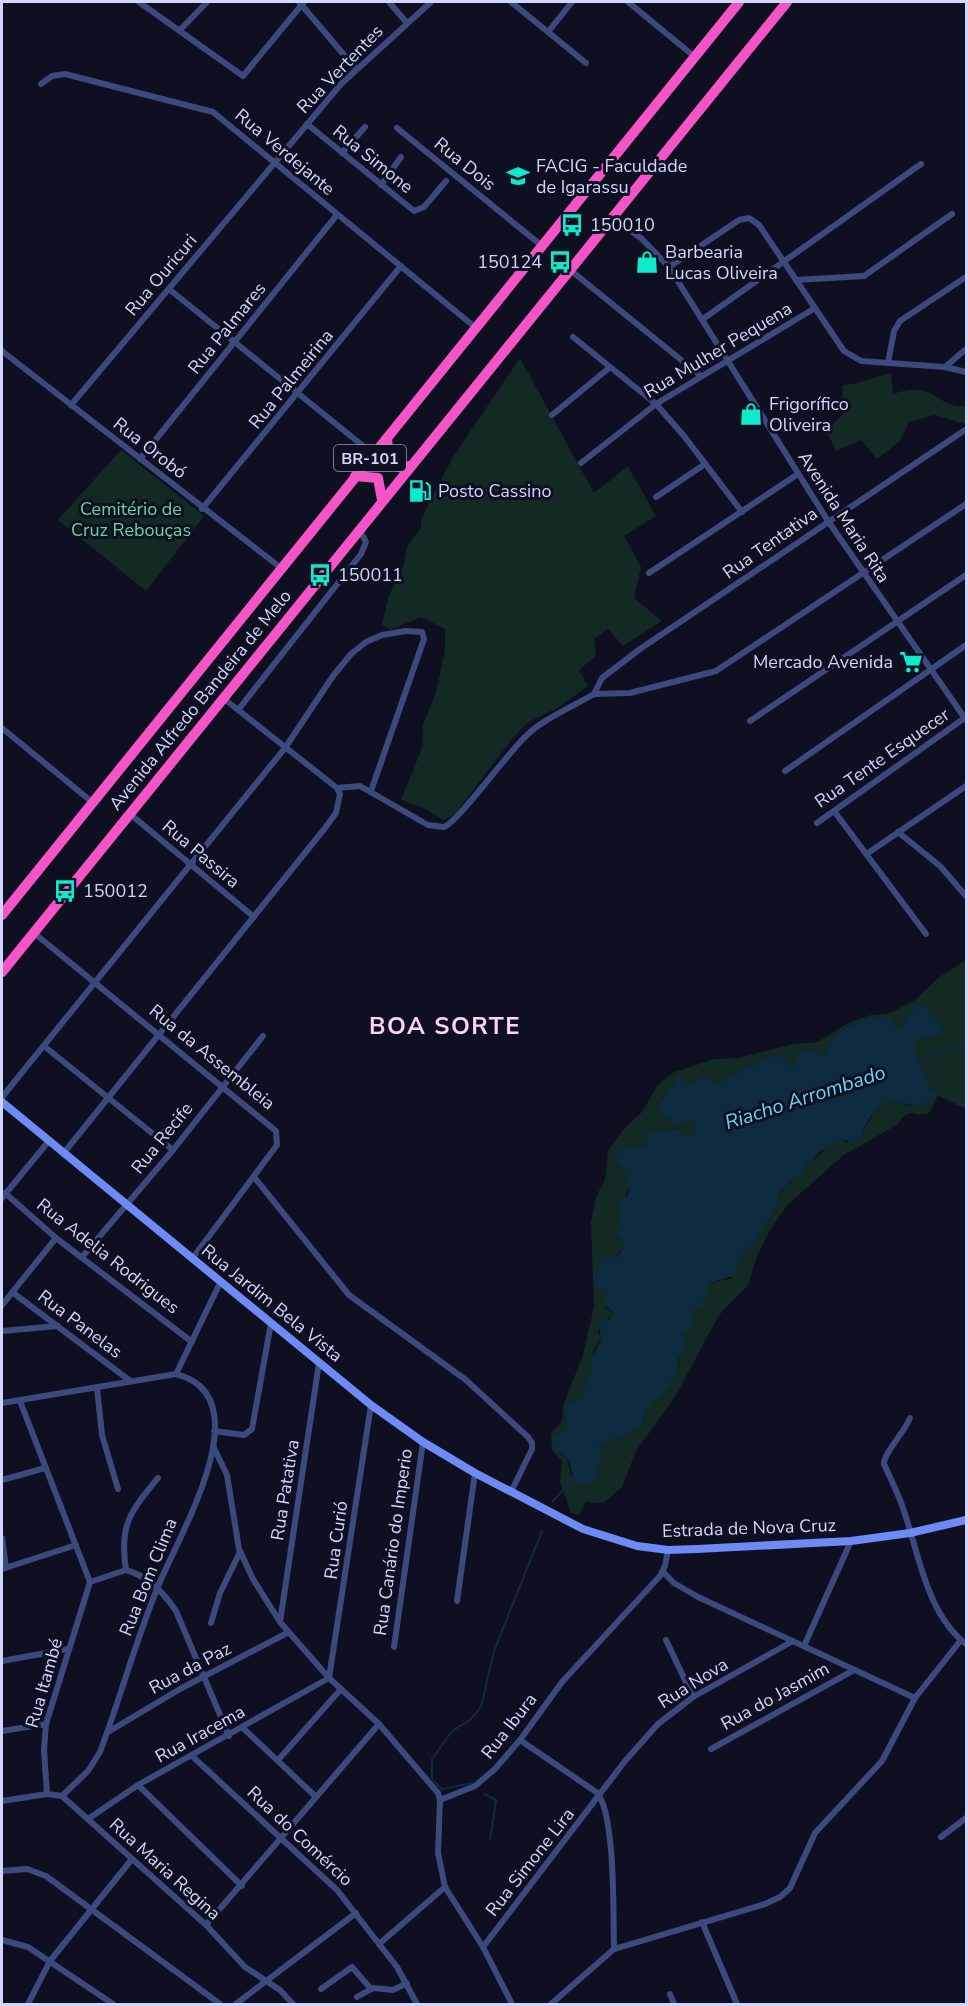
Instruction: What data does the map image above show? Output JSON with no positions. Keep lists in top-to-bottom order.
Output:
{
  "streets": {
    "highway": ["BR-101", "Avenida Alfredo Bandeira de Melo"],
    "main road": ["Rua Jardim Bela Vista", "Estrada de Nova Cruz"],
    "street": [
      "Rua Vertentes",
      "Rua Verdejante",
      "Rua Simone",
      "Rua Dois",
      "Rua Ouricuri",
      "Rua Palmares",
      "Rua Mulher Pequena",
      "Rua Palmeirina",
      "Rua Orobó",
      "Avenida Maria Rita",
      "Rua Tentativa",
      "Rua Tente Esquecer",
      "Rua Passira",
      "Rua da Assembleia",
      "Rua Recife",
      "Rua Adelia Rodrigues",
      "Rua Panelas",
      "Rua Patativa",
      "Rua Curió",
      "Rua Canário do Imperio",
      "Rua Bom Clima",
      "Rua da Paz",
      "Rua Itambé",
      "Rua Nova",
      "Rua do Jasmim",
      "Rua Ibura",
      "Rua Iracema",
      "Rua do Comércio",
      "Rua Simone Lira",
      "Rua Maria Regina"
    ]
  },
  "crossings": [
    ["Rua Vertentes", "Rua Verdejante"],
    ["Rua Vertentes", "Rua Simone"],
    ["Rua Vertentes", "Rua Ouricuri"],
    ["Rua Verdejante", "Rua Ouricuri"],
    ["Rua Verdejante", "Rua Palmares"],
    ["Rua Verdejante", "Rua Palmeirina"],
    ["Rua Verdejante", "Avenida Alfredo Bandeira de Melo"],
    ["Rua Dois", "Avenida Alfredo Bandeira de Melo"],
    ["Rua Ouricuri", "Rua Orobó"],
    ["Rua Palmares", "Rua Orobó"],
    ["Rua Mulher Pequena", "Avenida Maria Rita"],
    ["Rua Palmeirina", "Rua Orobó"],
    ["Rua Orobó", "Avenida Alfredo Bandeira de Melo"],
    ["Avenida Maria Rita", "Rua Tentativa"],
    ["Avenida Maria Rita", "Avenida Alfredo Bandeira de Melo"],
    ["Avenida Maria Rita", "Rua Tente Esquecer"],
    ["Avenida Alfredo Bandeira de Melo", "Rua Passira"],
    ["Avenida Alfredo Bandeira de Melo", "Rua da Assembleia"],
    ["Rua da Assembleia", "Rua Recife"],
    ["Rua da Assembleia", "Rua Jardim Bela Vista"],
    ["Rua Recife", "Rua Adelia Rodrigues"],
    ["Rua Recife", "Rua Jardim Bela Vista"],
    ["Rua Jardim Bela Vista", "Rua Patativa"],
    ["Rua Jardim Bela Vista", "Estrada de Nova Cruz"],
    ["Rua Jardim Bela Vista", "Rua Curió"],
    ["Rua Jardim Bela Vista", "Rua Canário do Imperio"],
    ["Estrada de Nova Cruz", "Rua Ibura"],
    ["Rua Curió", "Rua Iracema"],
    ["Rua Bom Clima", "Rua da Paz"],
    ["Rua Bom Clima", "Rua Maria Regina"],
    ["Rua Nova", "Rua Simone Lira"],
    ["Rua Iracema", "Rua do Comércio"],
    ["Rua Iracema", "Rua Maria Regina"]
  ],
  "districts": ["BOA SORTE"],
  "water": ["Riacho Arrombado"],
  "parks": ["Cemitério de Cruz Rebouças"],
  "places": {
    "school or university": ["FACIG - Faculdade de Igarassu"],
    "bus stop": [
      "150010",
      "150124",
      "150011",
      "150012"
    ],
    "shop": ["Barbearia Lucas Oliveira", "Frigorífico Oliveira"],
    "fuel station": ["Posto Cassino"],
    "supermarket": ["Mercado Avenida"]
  }
}
